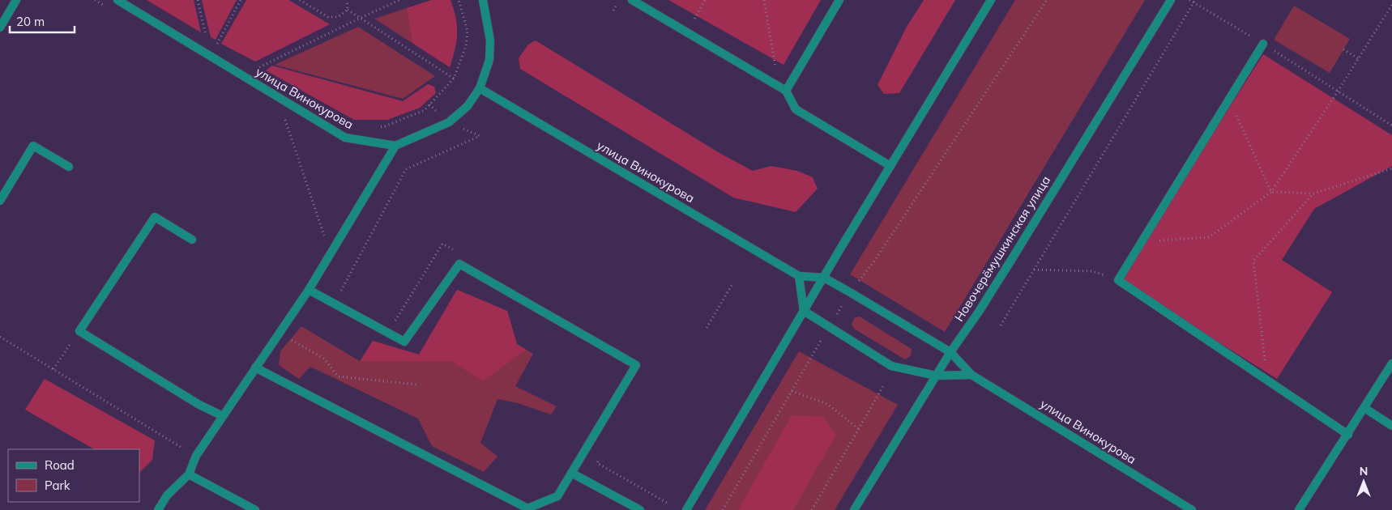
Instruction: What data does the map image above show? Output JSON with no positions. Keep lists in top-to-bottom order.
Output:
{
  "streets": {
    "street": ["улица Винокурова", "Новочерёмушкинская улица"]
  },
  "crossings": [
    ["улица Винокурова", "Новочерёмушкинская улица"]
  ],
  "legend": ["Road", "Park"],
  "scale_bar": "20 m",
  "north": "top"
}
